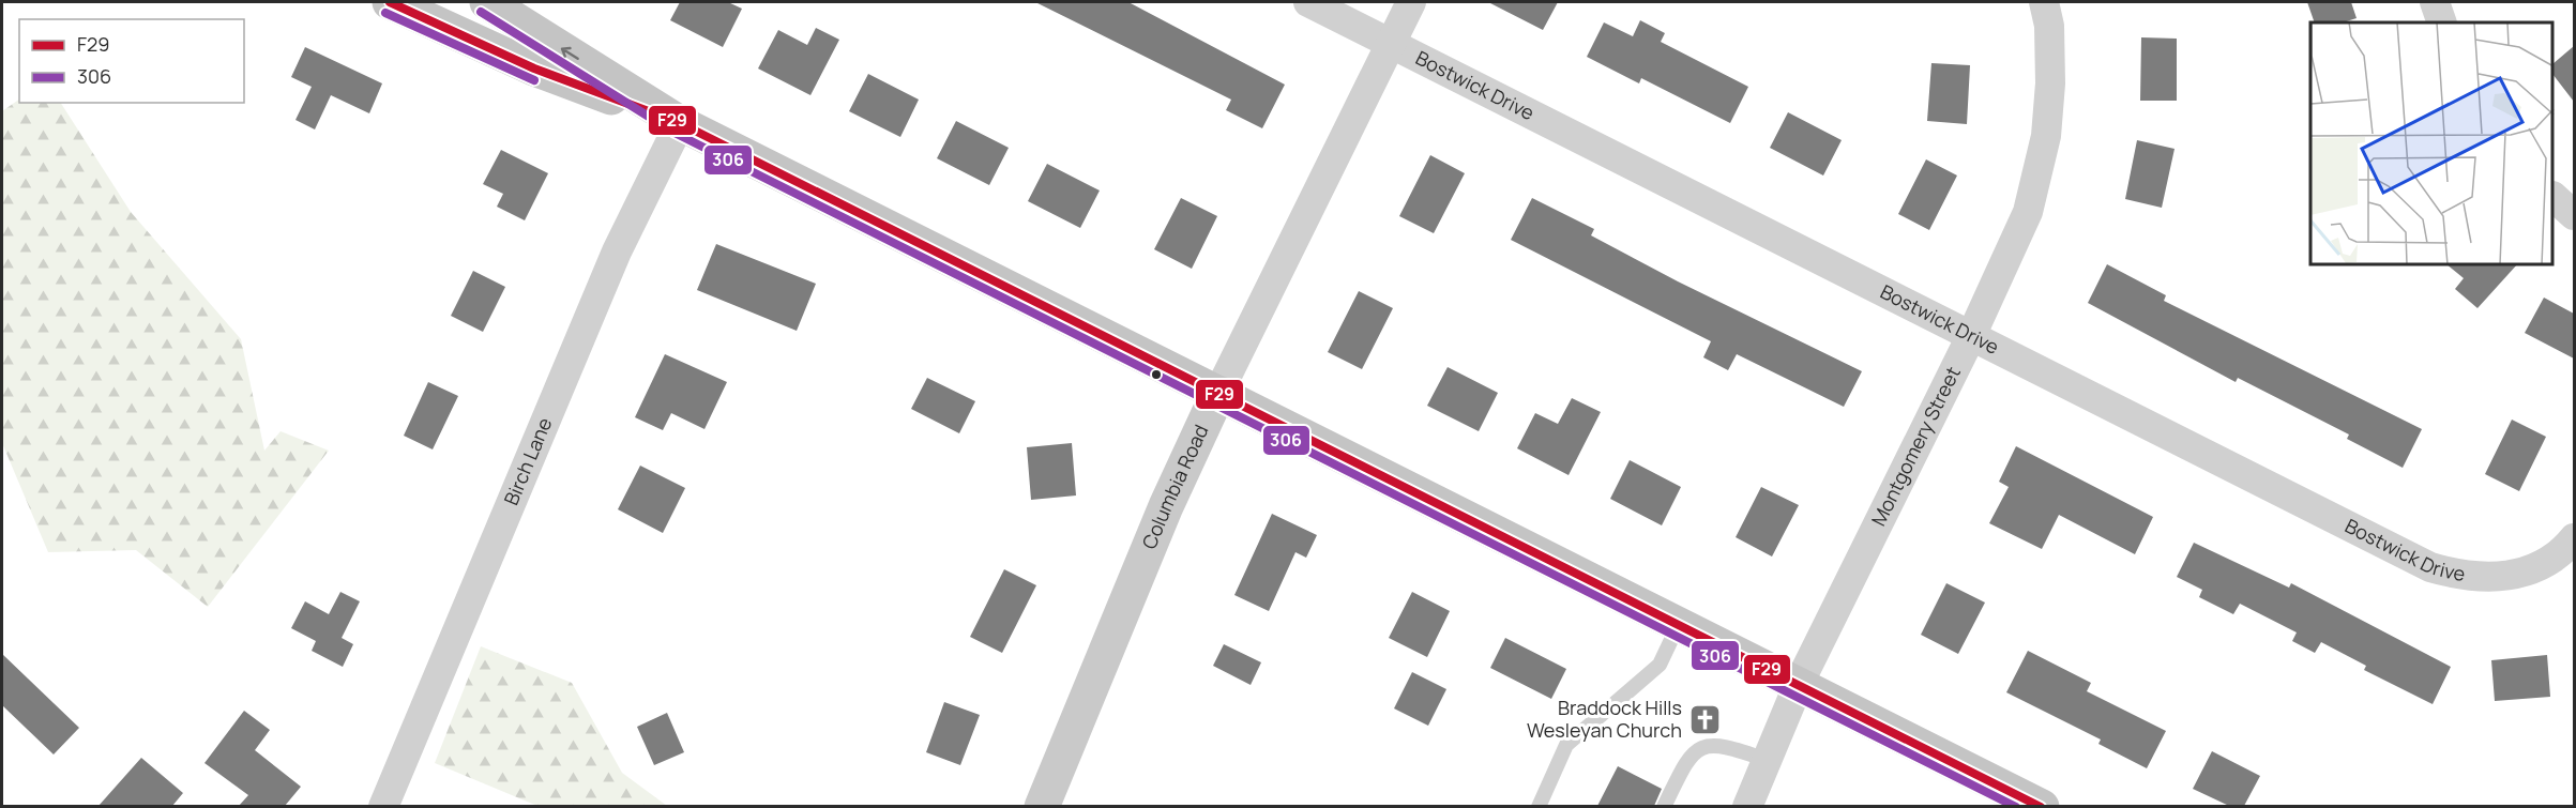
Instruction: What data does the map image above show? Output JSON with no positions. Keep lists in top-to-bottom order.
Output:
{
  "streets": {
    "street": [
      "Bostwick Drive",
      "Montgomery Street",
      "Birch Lane",
      "Columbia Road"
    ]
  },
  "crossings": [
    ["Bostwick Drive", "Montgomery Street"],
    ["Bostwick Drive", "Columbia Road"]
  ],
  "places": {
    "church": ["Braddock Hills Wesleyan Church"]
  },
  "lines": ["transit line F29", "transit line 306"],
  "legend": ["F29", "306"]
}
